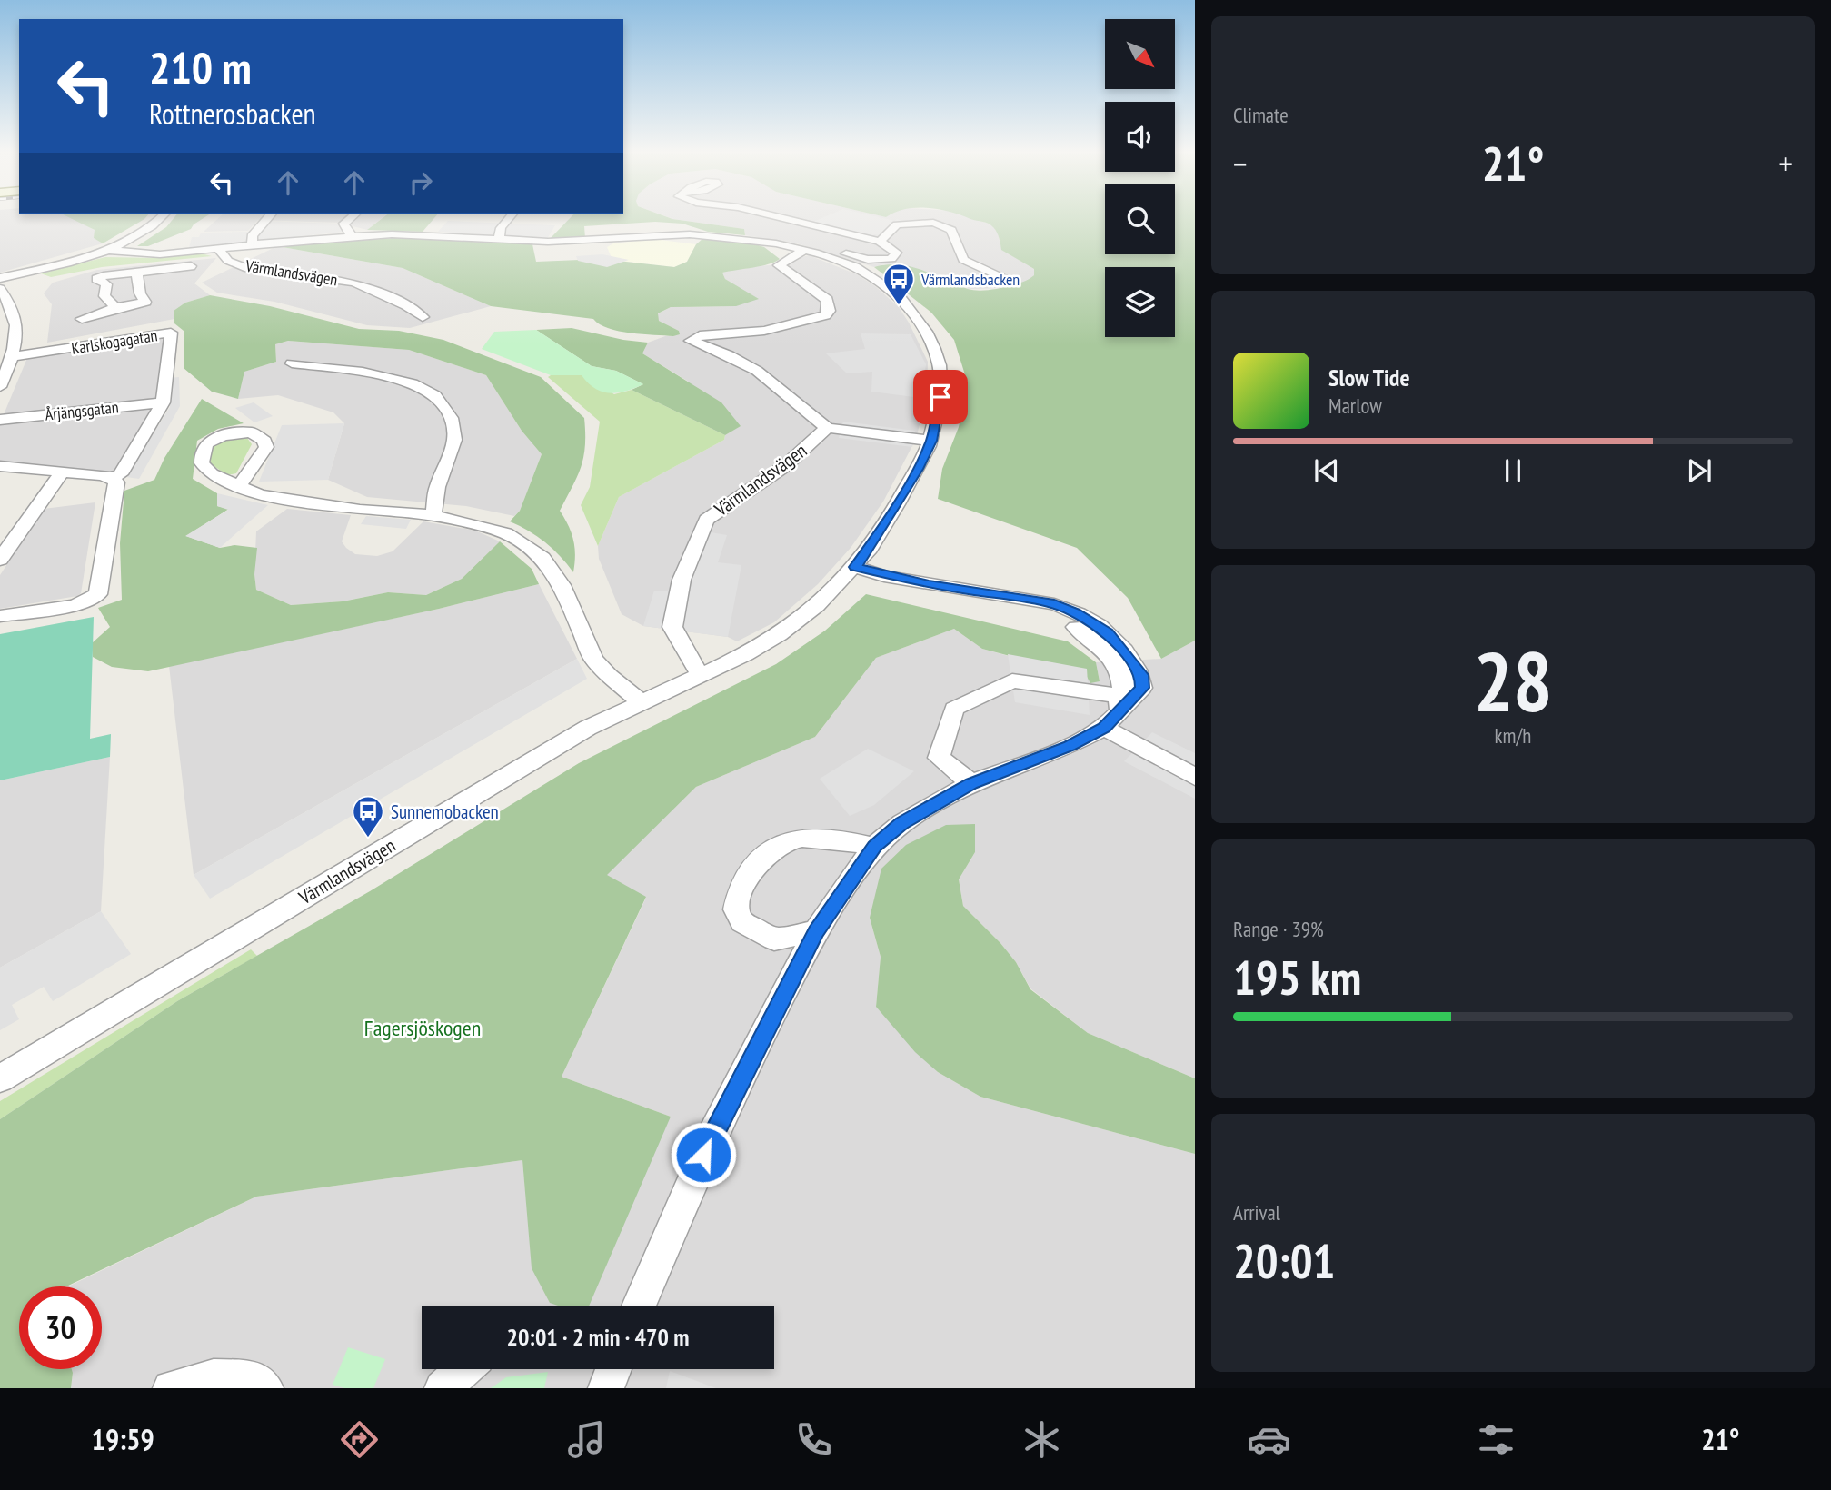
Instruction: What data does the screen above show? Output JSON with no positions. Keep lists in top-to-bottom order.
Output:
{
  "streets": {
    "street": ["Värmlandsvägen", "Karlskogagatan", "Årjängsgatan"]
  },
  "crossings": [
    ["Karlskogagatan", "Årjängsgatan"]
  ],
  "parks": ["Fagersjöskogen"],
  "places": {
    "bus stop": ["Värmlandsbacken", "Sunnemobacken"]
  },
  "north": "bottom right",
  "page": {
    "tile": [
      "Climate",
      ["28", "km/h"],
      ["Range · 39%", "195 km"],
      ["Arrival", "20:01"]
    ],
    "turn": ["210 m", "Rottnerosbacken"],
    "heat": ["−", "21°", "+"],
    "song": ["Slow Tide", "Marlow"],
    "limit": "30",
    "trip": "20:01 · 2 min · 470 m",
    "tabs": ["19:59", "21°"]
  }
}
